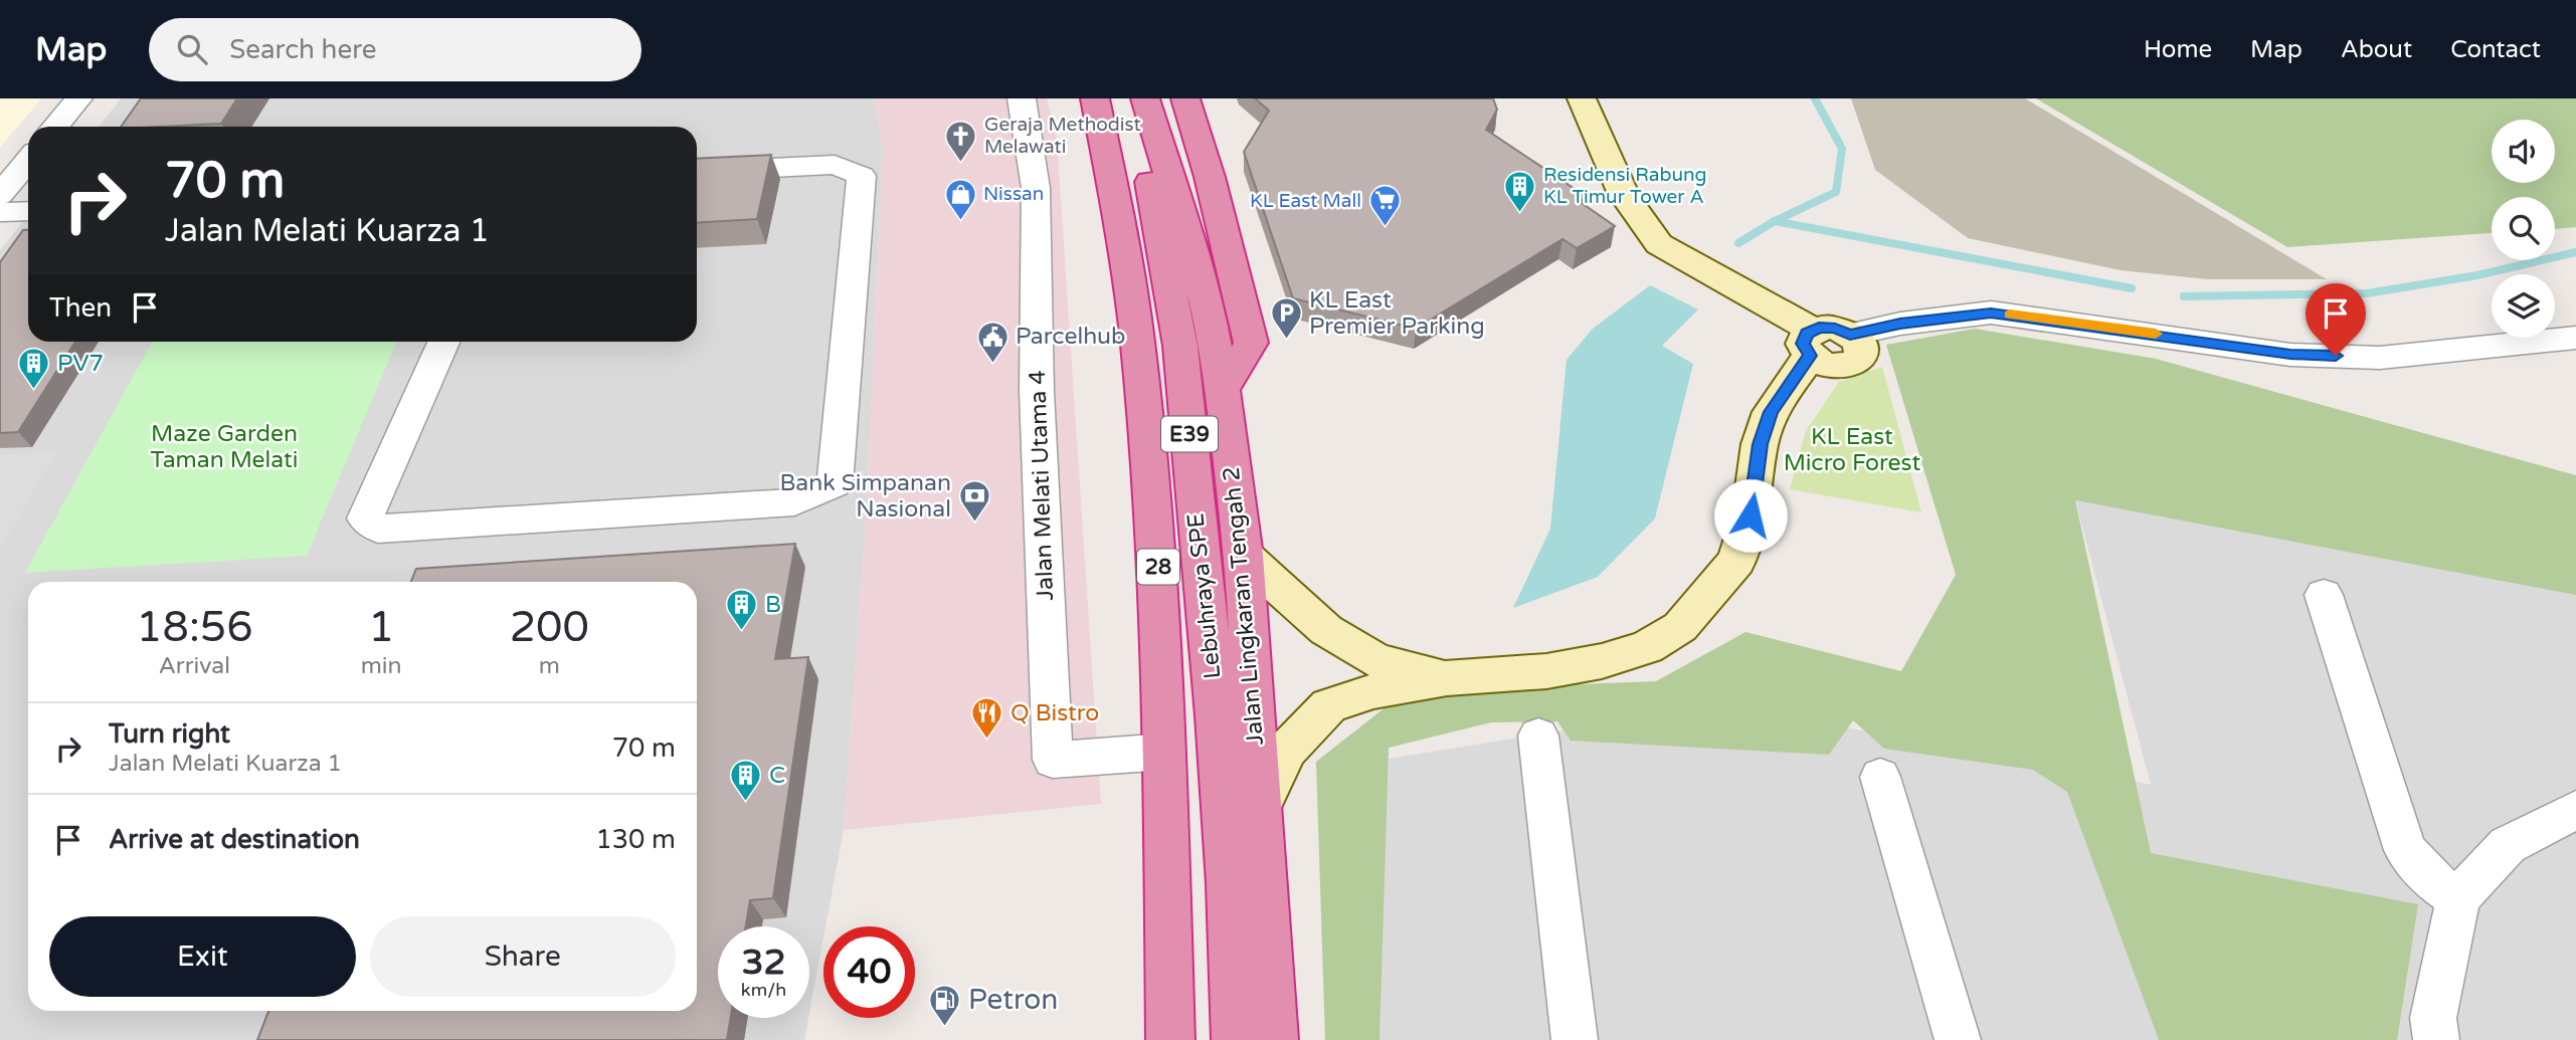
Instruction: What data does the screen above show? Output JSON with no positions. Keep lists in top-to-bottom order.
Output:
{
  "streets": {
    "highway": [
      "E39",
      "28",
      "Lebuhraya SPE",
      "Jalan Lingkaran Tengah 2"
    ],
    "street": ["Jalan Melati Utama 4"]
  },
  "crossings": [
    ["Jalan Melati Utama 4", "28"],
    ["Lebuhraya SPE", "Jalan Lingkaran Tengah 2"]
  ],
  "parks": ["Maze Garden Taman Melati", "KL East Micro Forest"],
  "places": {
    "church": ["Geraja Methodist Melawati"],
    "building": [
      "Residensi Rabung KL Timur Tower A",
      "PV7",
      "B",
      "C"
    ],
    "shop": ["Nissan"],
    "supermarket": ["KL East Mall"],
    "parking": ["KL East Premier Parking"],
    "public building": ["Parcelhub"],
    "bank": ["Bank Simpanan Nasional"],
    "restaurant": ["Q Bistro"],
    "fuel station": ["Petron"]
  },
  "page": {
    "header": "Map",
    "search": "Search here",
    "nav": [
      "Home",
      "Map",
      "About",
      "Contact"
    ],
    "turn": ["70 m", "Jalan Melati Kuarza 1"],
    "then": "Then",
    "eta": [
      "18:56",
      "Arrival",
      "1",
      "min",
      "200",
      "m"
    ],
    "list": [
      {
        "name": "Turn right",
        "note": "Jalan Melati Kuarza 1",
        "value": "70 m"
      },
      {
        "name": "Arrive at destination",
        "value": "130 m"
      }
    ],
    "buttons": ["Exit", "Share"],
    "speed": "32 km/h",
    "limit": "40"
  }
}
